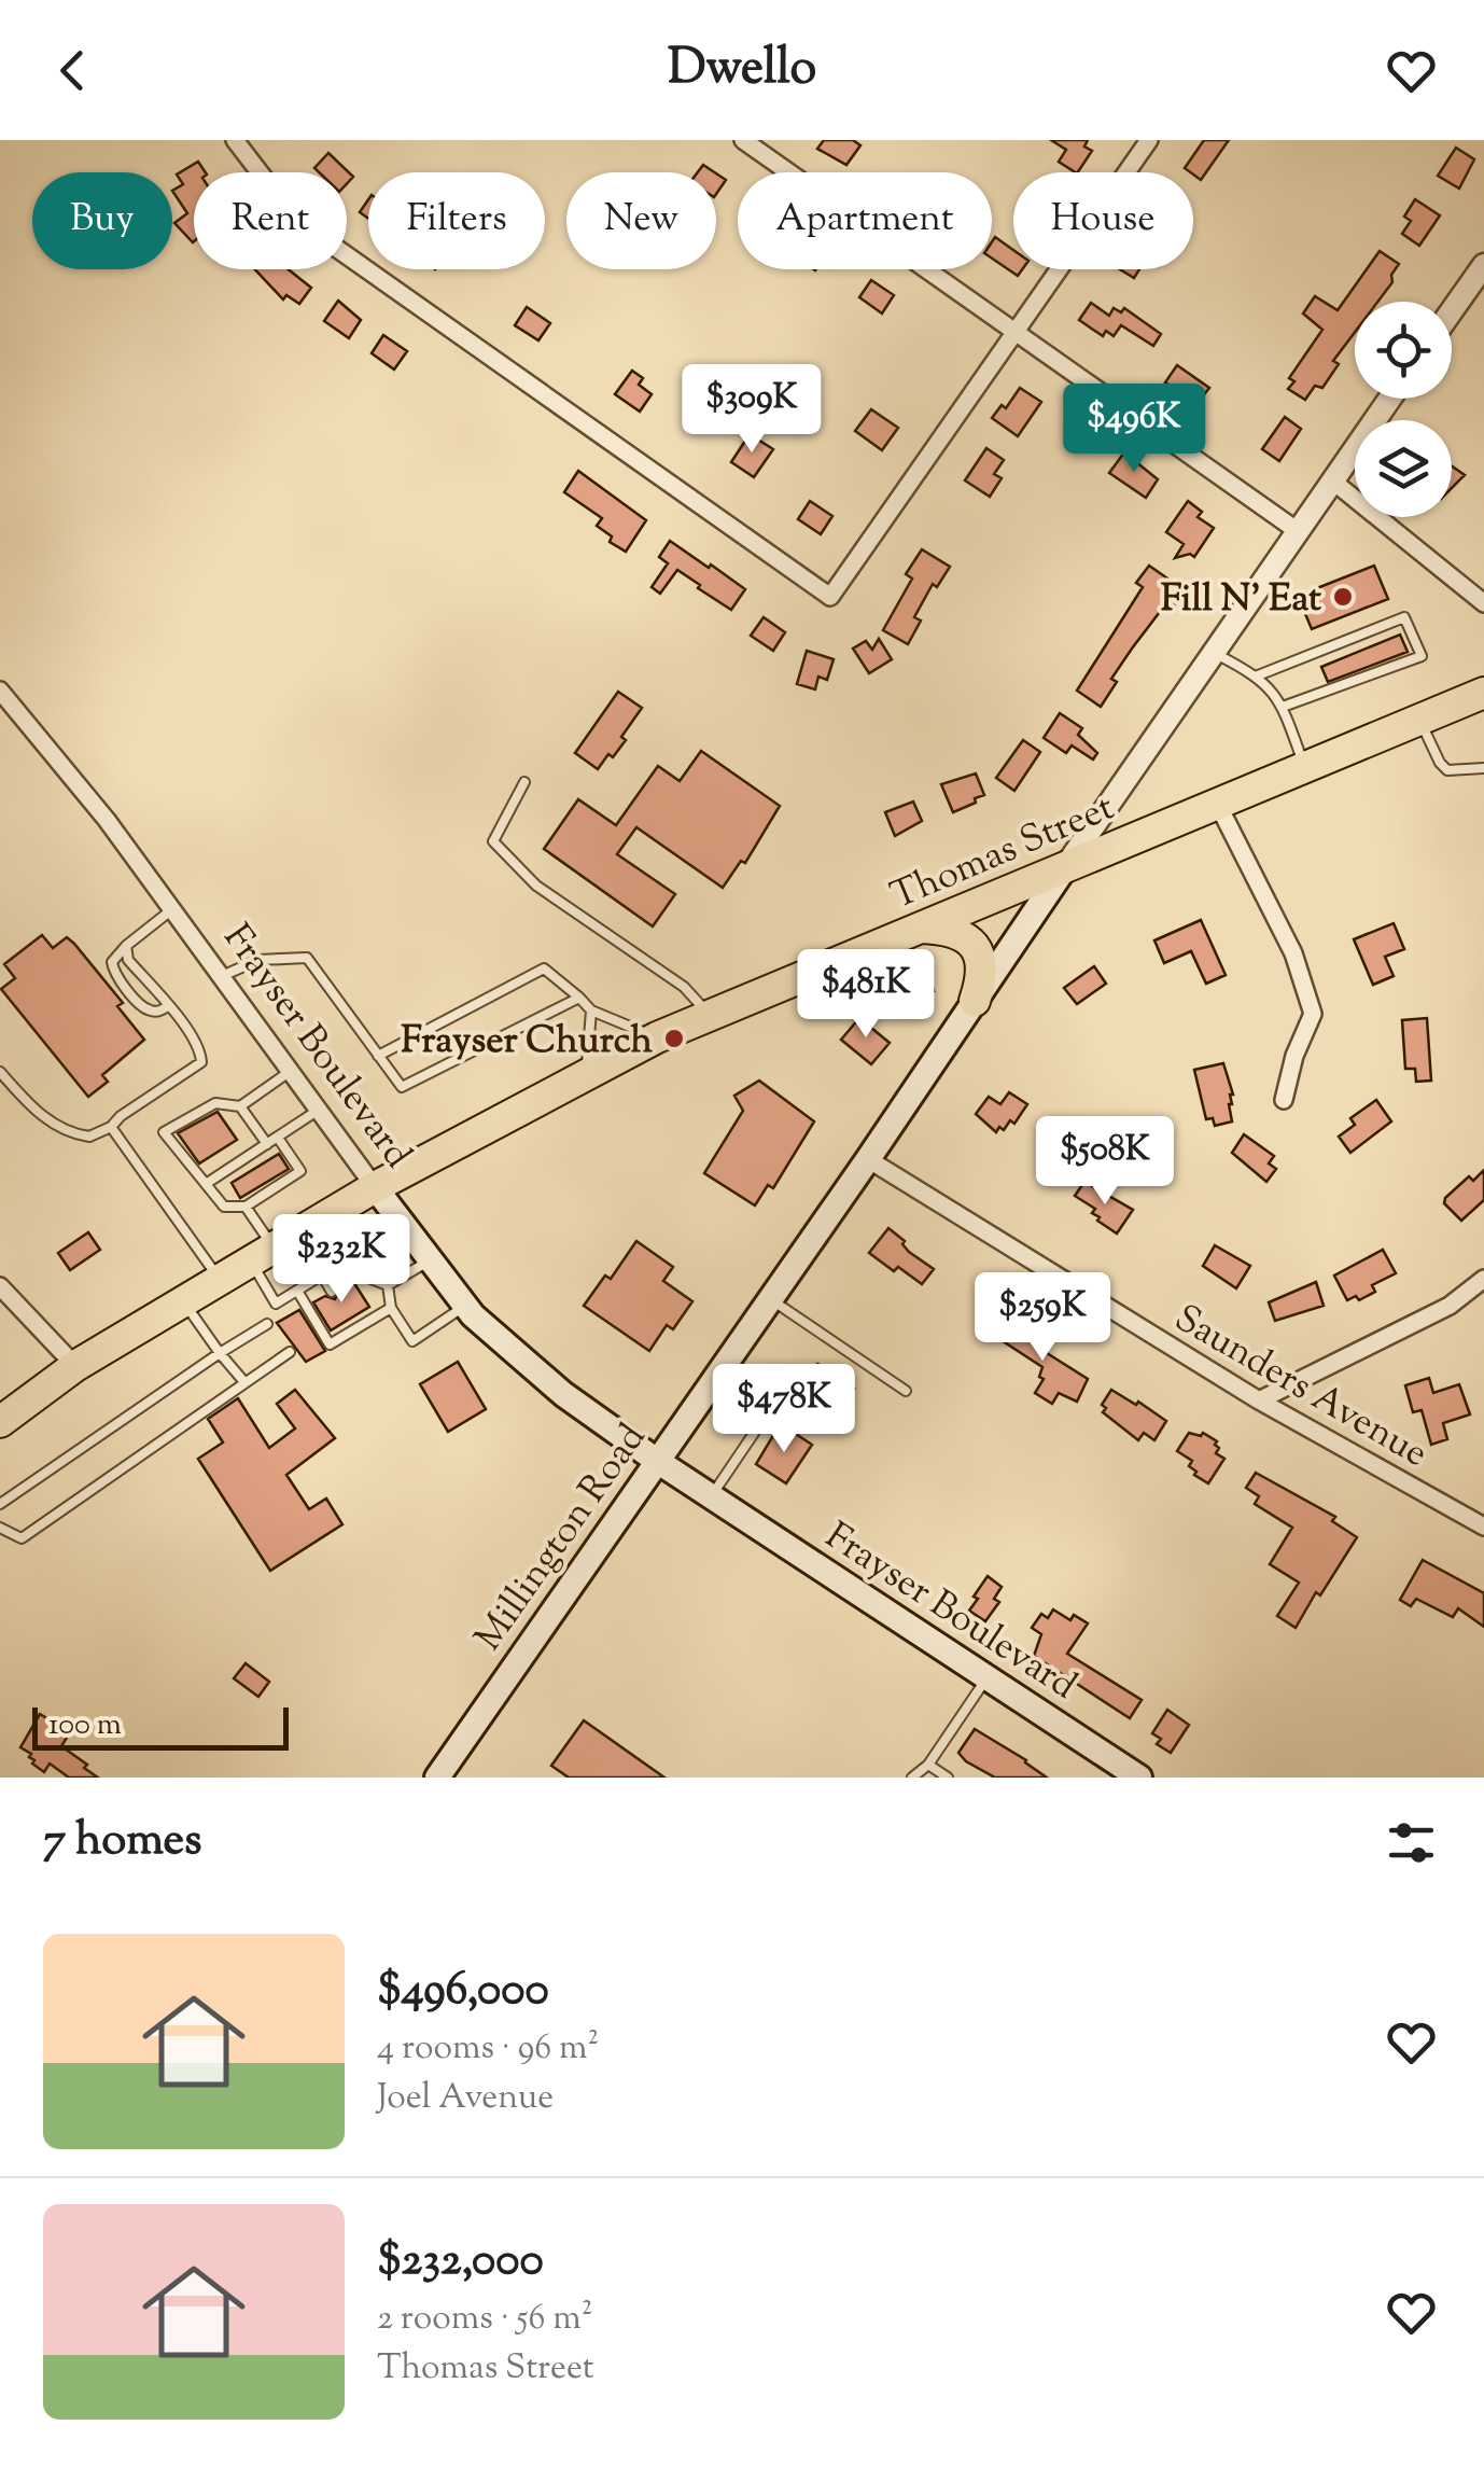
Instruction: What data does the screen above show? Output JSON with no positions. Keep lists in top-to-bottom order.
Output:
{
  "streets": {
    "highway": ["Thomas Street"],
    "main road": ["Frayser Boulevard", "Millington Road"],
    "street": ["Saunders Avenue"]
  },
  "crossings": [
    ["Thomas Street", "Frayser Boulevard"],
    ["Thomas Street", "Millington Road"],
    ["Frayser Boulevard", "Millington Road"],
    ["Saunders Avenue", "Millington Road"]
  ],
  "places": ["Fill N' Eat", "Frayser Church"],
  "scale_bar": "100 m",
  "page": {
    "header": "Dwello",
    "chip": [
      "Buy",
      "Rent",
      "Filters",
      "New",
      "Apartment",
      "House"
    ],
    "price": [
      "$309K",
      "$496K",
      "$481K",
      "$508K",
      "$232K",
      "$259K",
      "$478K"
    ],
    "scale": "100 m",
    "heading": "7 homes",
    "list": [
      {
        "name": "$496,000",
        "note": "4 rooms · 96 m² · Joel Avenue"
      },
      {
        "name": "$232,000",
        "note": "2 rooms · 56 m² · Thomas Street"
      }
    ]
  }
}
